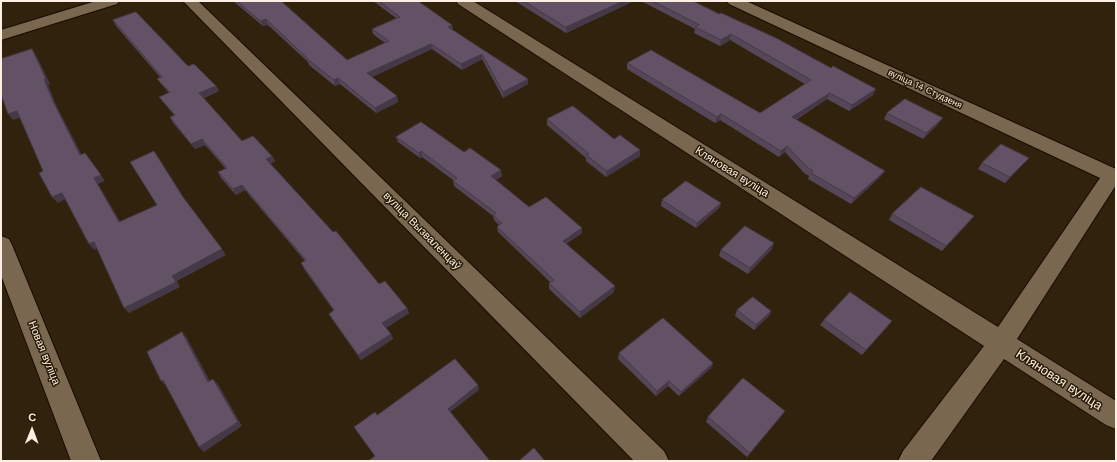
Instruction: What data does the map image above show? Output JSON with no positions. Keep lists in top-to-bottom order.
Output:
{
  "streets": {
    "street": [
      "вуліца 14 Студзеня",
      "Кляновая вуліца",
      "вуліца Вызваленцаў",
      "Новая вуліца"
    ]
  },
  "north": "top"
}
